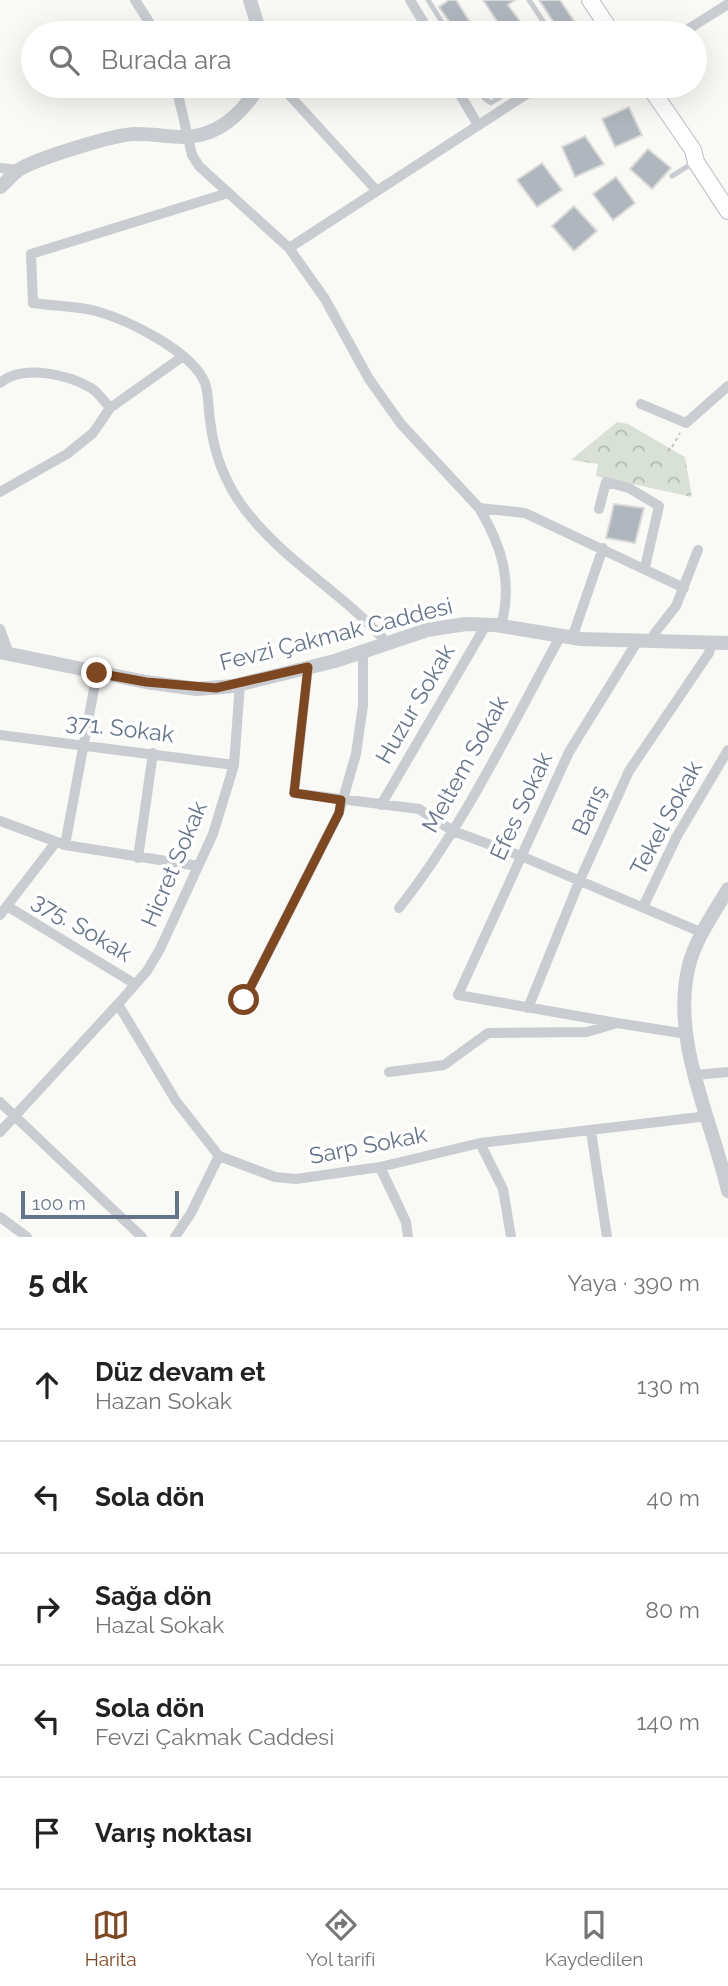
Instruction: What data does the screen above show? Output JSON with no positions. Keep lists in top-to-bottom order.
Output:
{
  "streets": {
    "street": [
      "Fevzi Çakmak Caddesi",
      "Huzur Sokak",
      "371. Sokak",
      "Meltem Sokak",
      "Efes Sokak",
      "Barış",
      "Tekel Sokak",
      "Hicret Sokak",
      "375. Sokak",
      "Sarp Sokak"
    ]
  },
  "crossings": [
    ["Fevzi Çakmak Caddesi", "Huzur Sokak"],
    ["Fevzi Çakmak Caddesi", "Meltem Sokak"],
    ["Fevzi Çakmak Caddesi", "Efes Sokak"],
    ["Fevzi Çakmak Caddesi", "Barış"],
    ["Fevzi Çakmak Caddesi", "Hicret Sokak"],
    ["371. Sokak", "Hicret Sokak"],
    ["Efes Sokak", "Barış"],
    ["Hicret Sokak", "375. Sokak"],
    ["Hicret Sokak", "Sarp Sokak"]
  ],
  "scale_bar": "100 m",
  "page": {
    "search": "Burada ara",
    "scale": "100 m",
    "heading": ["5 dk", "Yaya · 390 m"],
    "list": [
      ["Düz devam et", "Hazan Sokak", "130 m"],
      ["Sola dön", "40 m"],
      ["Sağa dön", "Hazal Sokak", "80 m"],
      ["Sola dön", "Fevzi Çakmak Caddesi", "140 m"],
      "Varış noktası"
    ],
    "nav": ["Harita", "Yol tarifi", "Kaydedilen"]
  }
}
